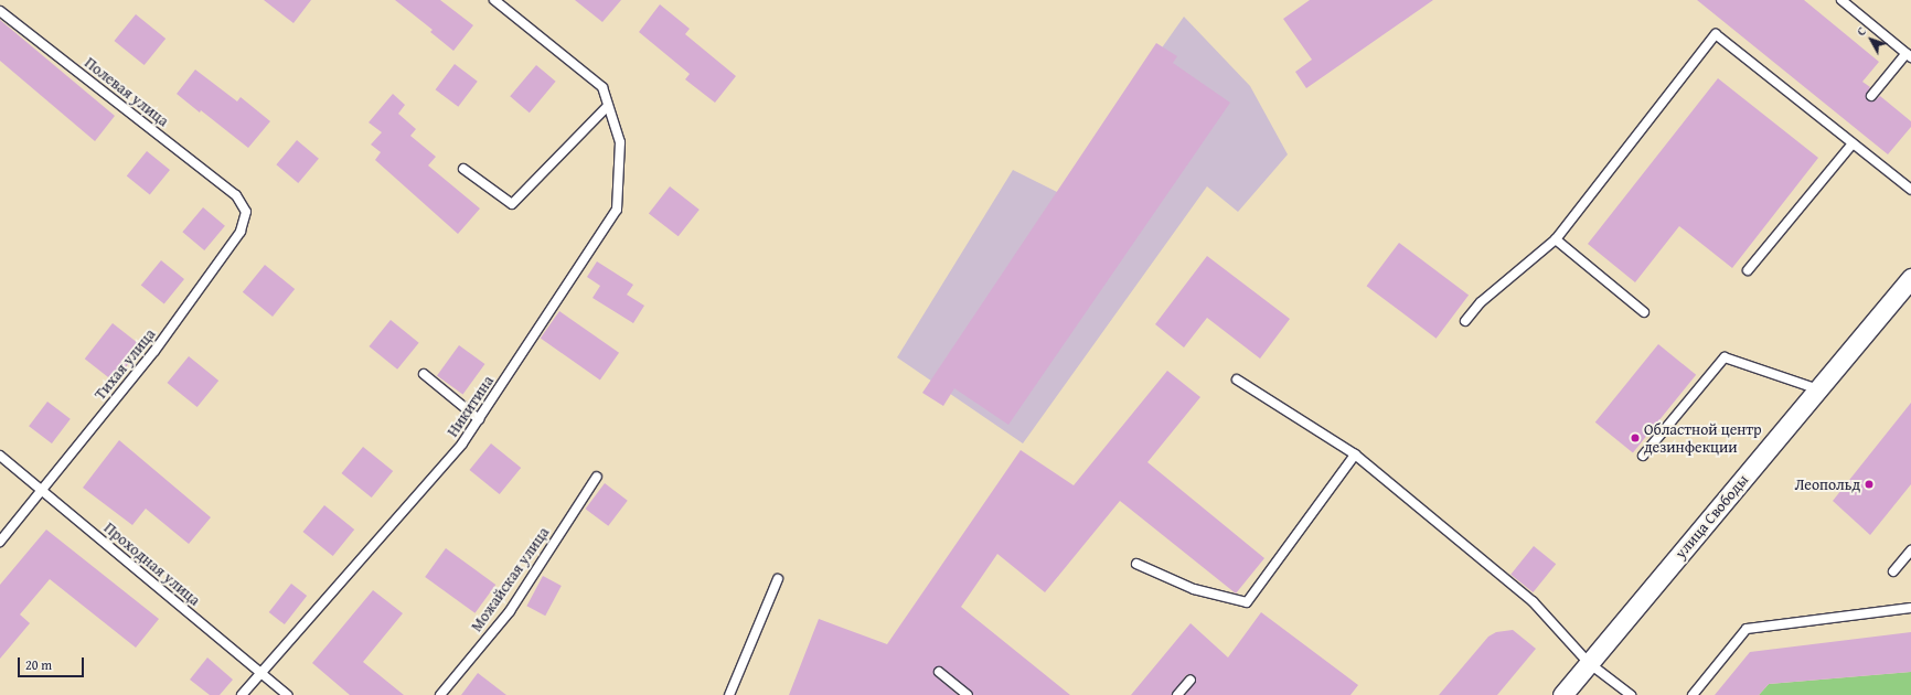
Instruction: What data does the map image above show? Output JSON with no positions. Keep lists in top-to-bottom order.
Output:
{
  "streets": {
    "street": ["улица Свободы"],
    "lane": [
      "Полевая улица",
      "Тихая улица",
      "Никитина",
      "Проходная улица",
      "Можайская улица"
    ]
  },
  "crossings": [
    ["Полевая улица", "Тихая улица"],
    ["Тихая улица", "Проходная улица"],
    ["Никитина", "Проходная улица"]
  ],
  "places": ["Областной центр дезинфекции", "Леопольд"],
  "scale_bar": "20 m",
  "north": "top left"
}
